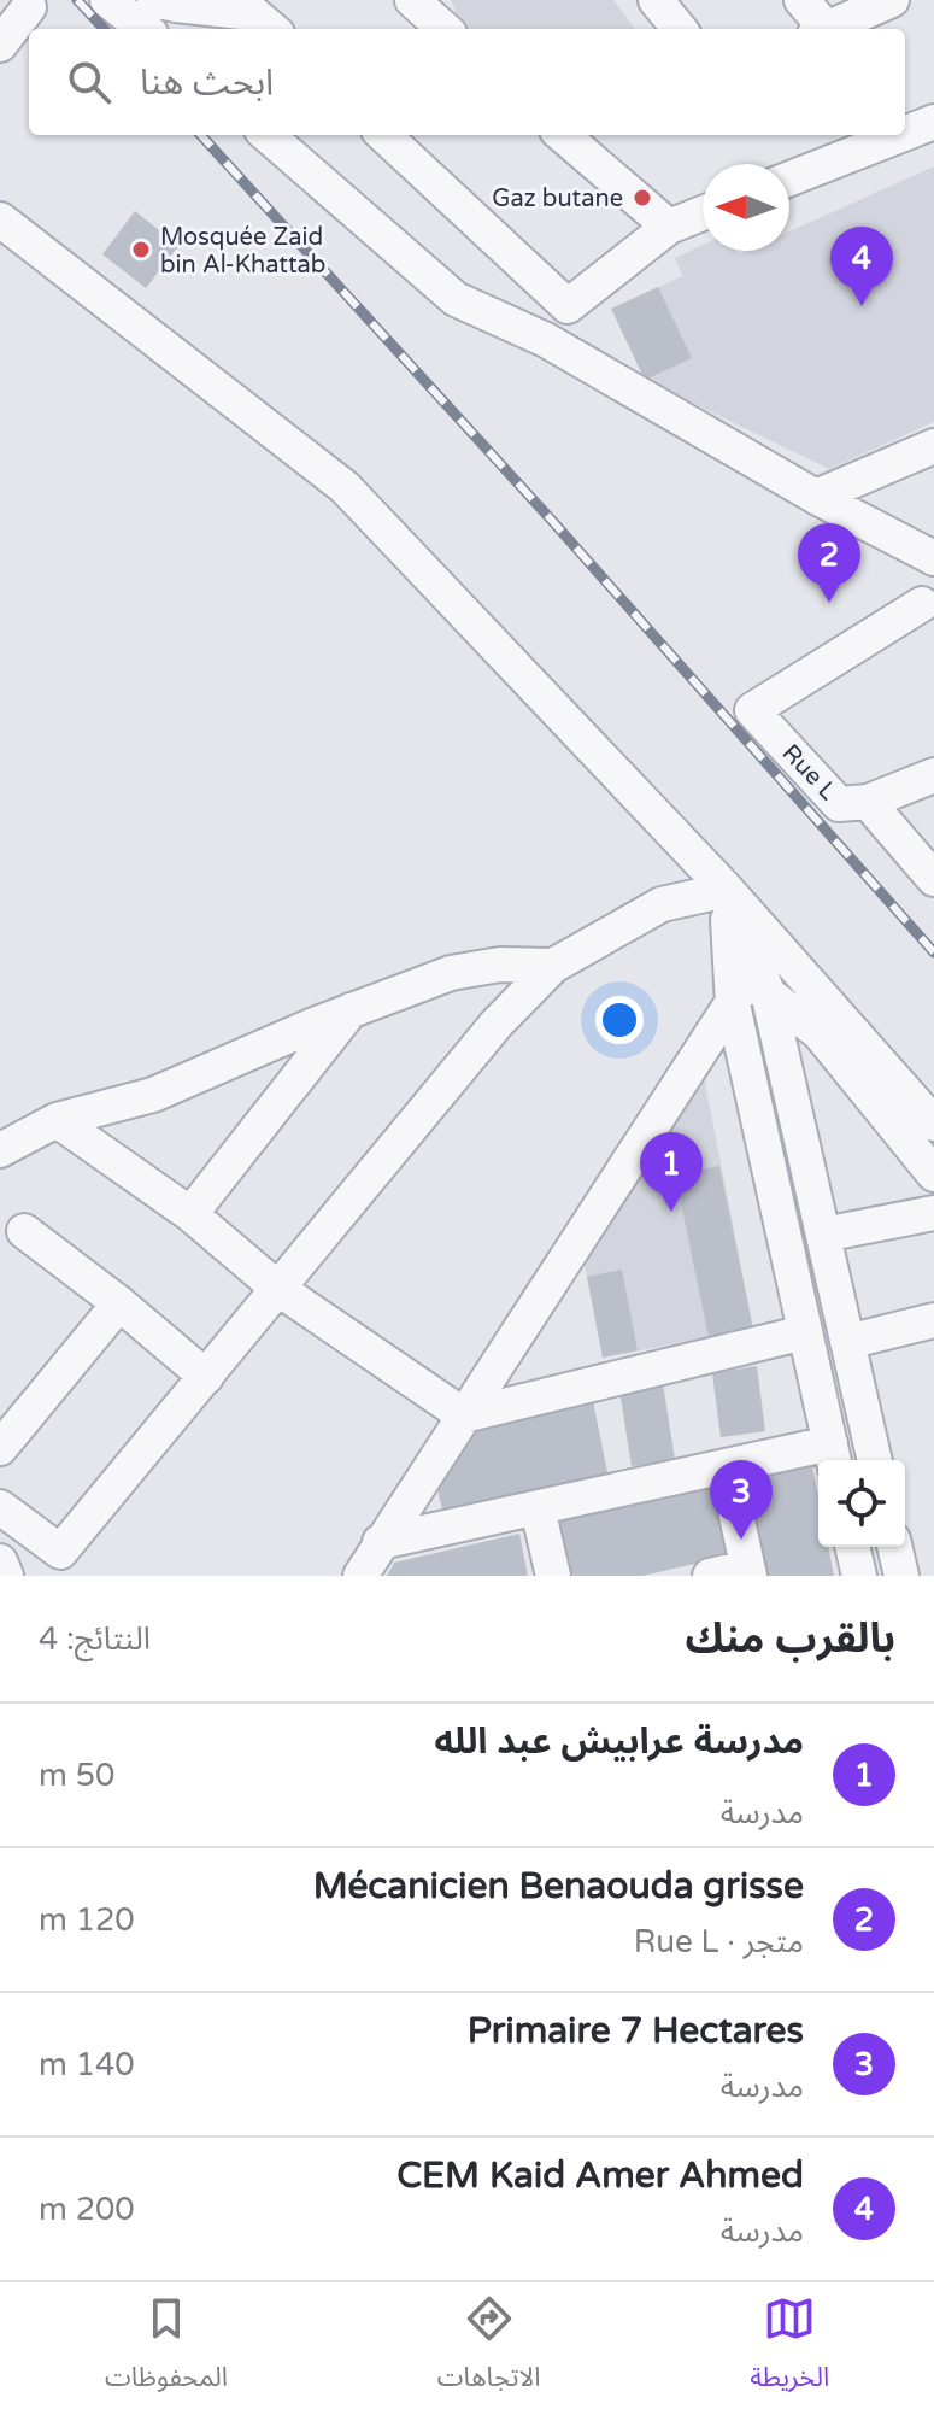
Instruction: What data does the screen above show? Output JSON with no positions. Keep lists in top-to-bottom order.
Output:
{
  "streets": {
    "street": ["Rue L"]
  },
  "places": ["Gaz butane", "Mosquée Zaid bin Al-Khattab"],
  "north": "left",
  "page": {
    "search": "ابحث هنا",
    "pins": [
      "4",
      "2",
      "1",
      "3"
    ],
    "heading": ["بالقرب منك", "النتائج: 4"],
    "list": [
      {
        "mark": "1",
        "name": "مدرسة عرابيش عبد الله",
        "note": "مدرسة",
        "value": "50 m"
      },
      {
        "mark": "2",
        "name": "Mécanicien Benaouda grisse",
        "note": "متجر · Rue L",
        "value": "120 m"
      },
      {
        "mark": "3",
        "name": "Primaire 7 Hectares",
        "note": "مدرسة",
        "value": "140 m"
      },
      {
        "mark": "4",
        "name": "CEM Kaid Amer Ahmed",
        "note": "مدرسة",
        "value": "200 m"
      }
    ],
    "nav": ["الخريطة", "الاتجاهات", "المحفوظات"]
  }
}
